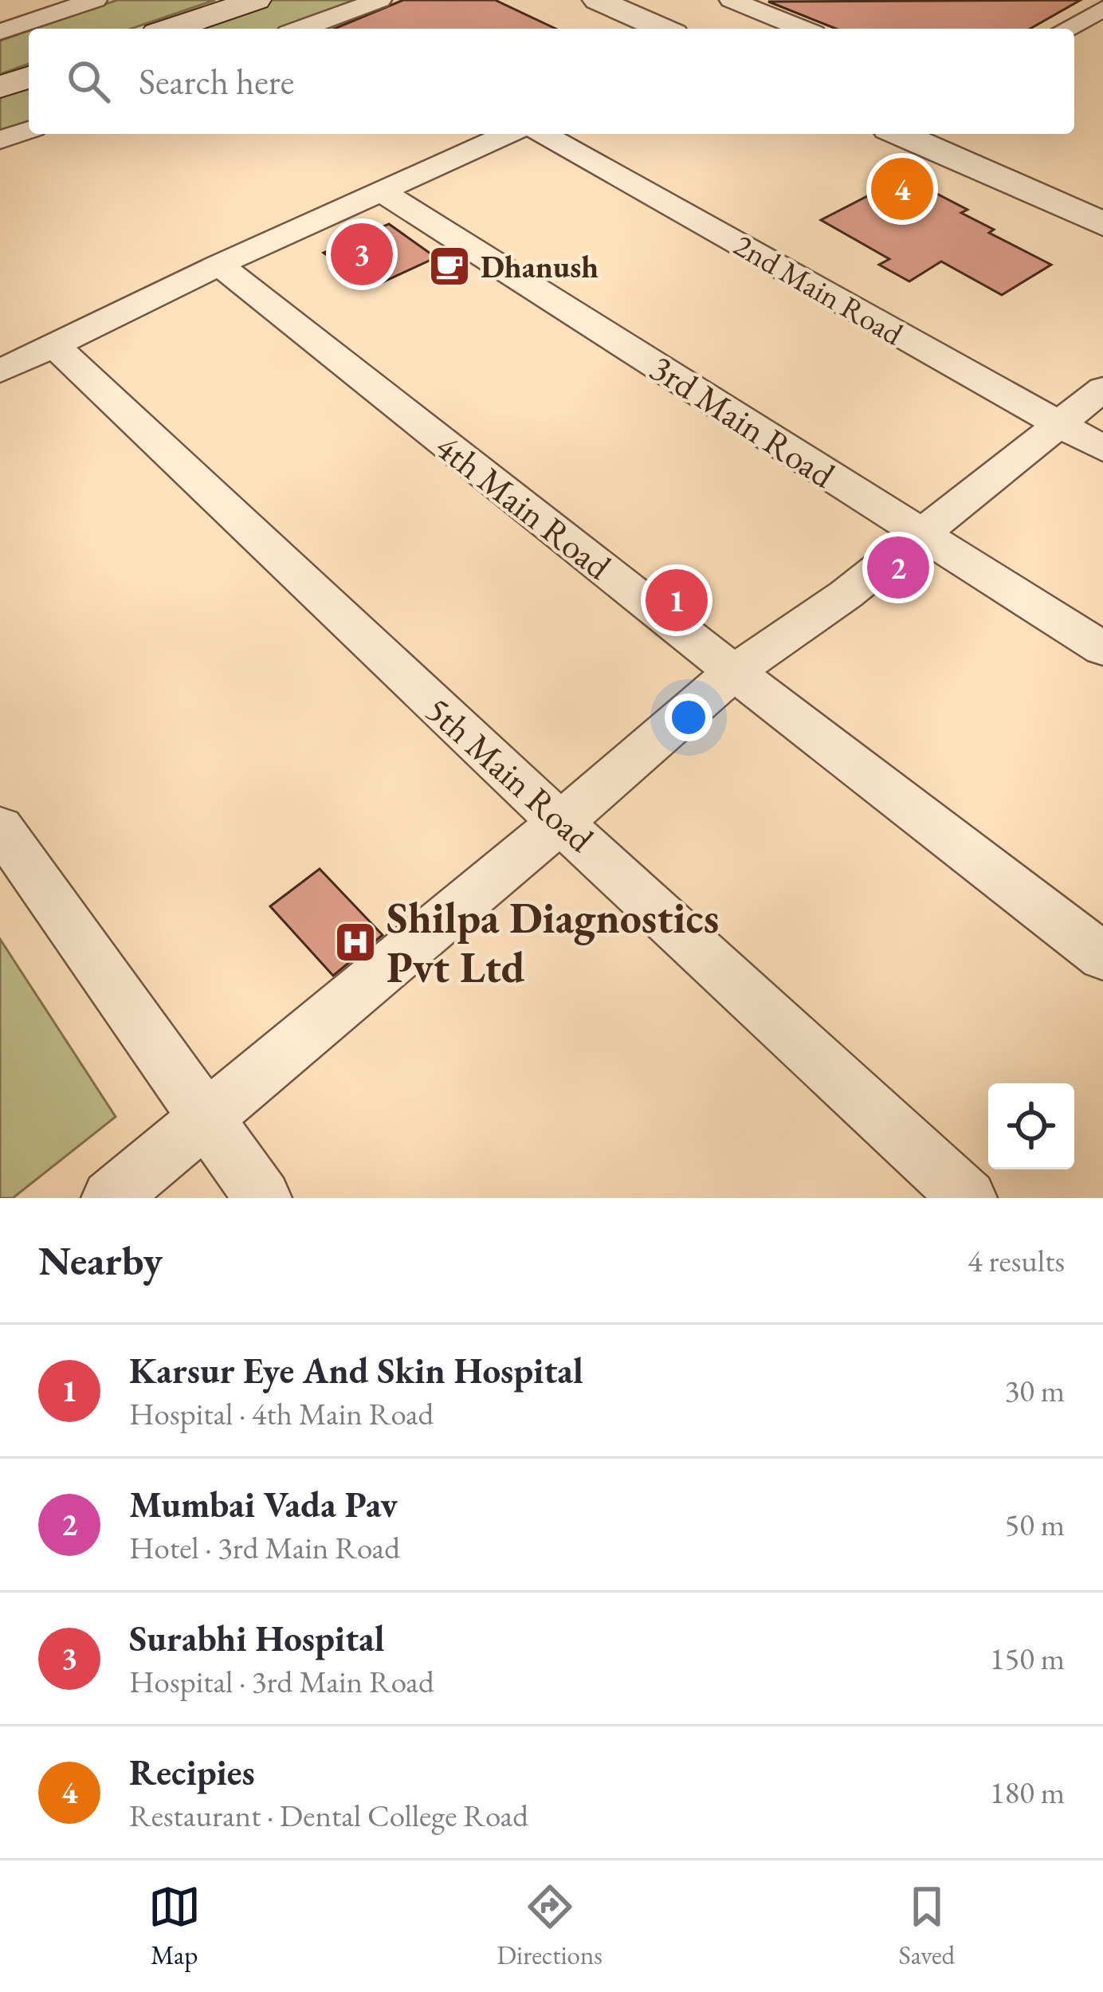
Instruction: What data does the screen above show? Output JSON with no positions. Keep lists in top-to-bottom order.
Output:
{
  "streets": {
    "street": [
      "2nd Main Road",
      "3rd Main Road",
      "4th Main Road",
      "5th Main Road"
    ]
  },
  "places": {
    "cafe": ["Dhanush"],
    "hospital": ["Shilpa Diagnostics Pvt Ltd"]
  },
  "page": {
    "search": "Search here",
    "pins": [
      "4",
      "3",
      "2",
      "1"
    ],
    "heading": ["Nearby", "4 results"],
    "list": [
      {
        "mark": "1",
        "name": "Karsur Eye And Skin Hospital",
        "note": "Hospital · 4th Main Road",
        "value": "30 m"
      },
      {
        "mark": "2",
        "name": "Mumbai Vada Pav",
        "note": "Hotel · 3rd Main Road",
        "value": "50 m"
      },
      {
        "mark": "3",
        "name": "Surabhi Hospital",
        "note": "Hospital · 3rd Main Road",
        "value": "150 m"
      },
      {
        "mark": "4",
        "name": "Recipies",
        "note": "Restaurant · Dental College Road",
        "value": "180 m"
      }
    ],
    "nav": ["Map", "Directions", "Saved"]
  }
}
